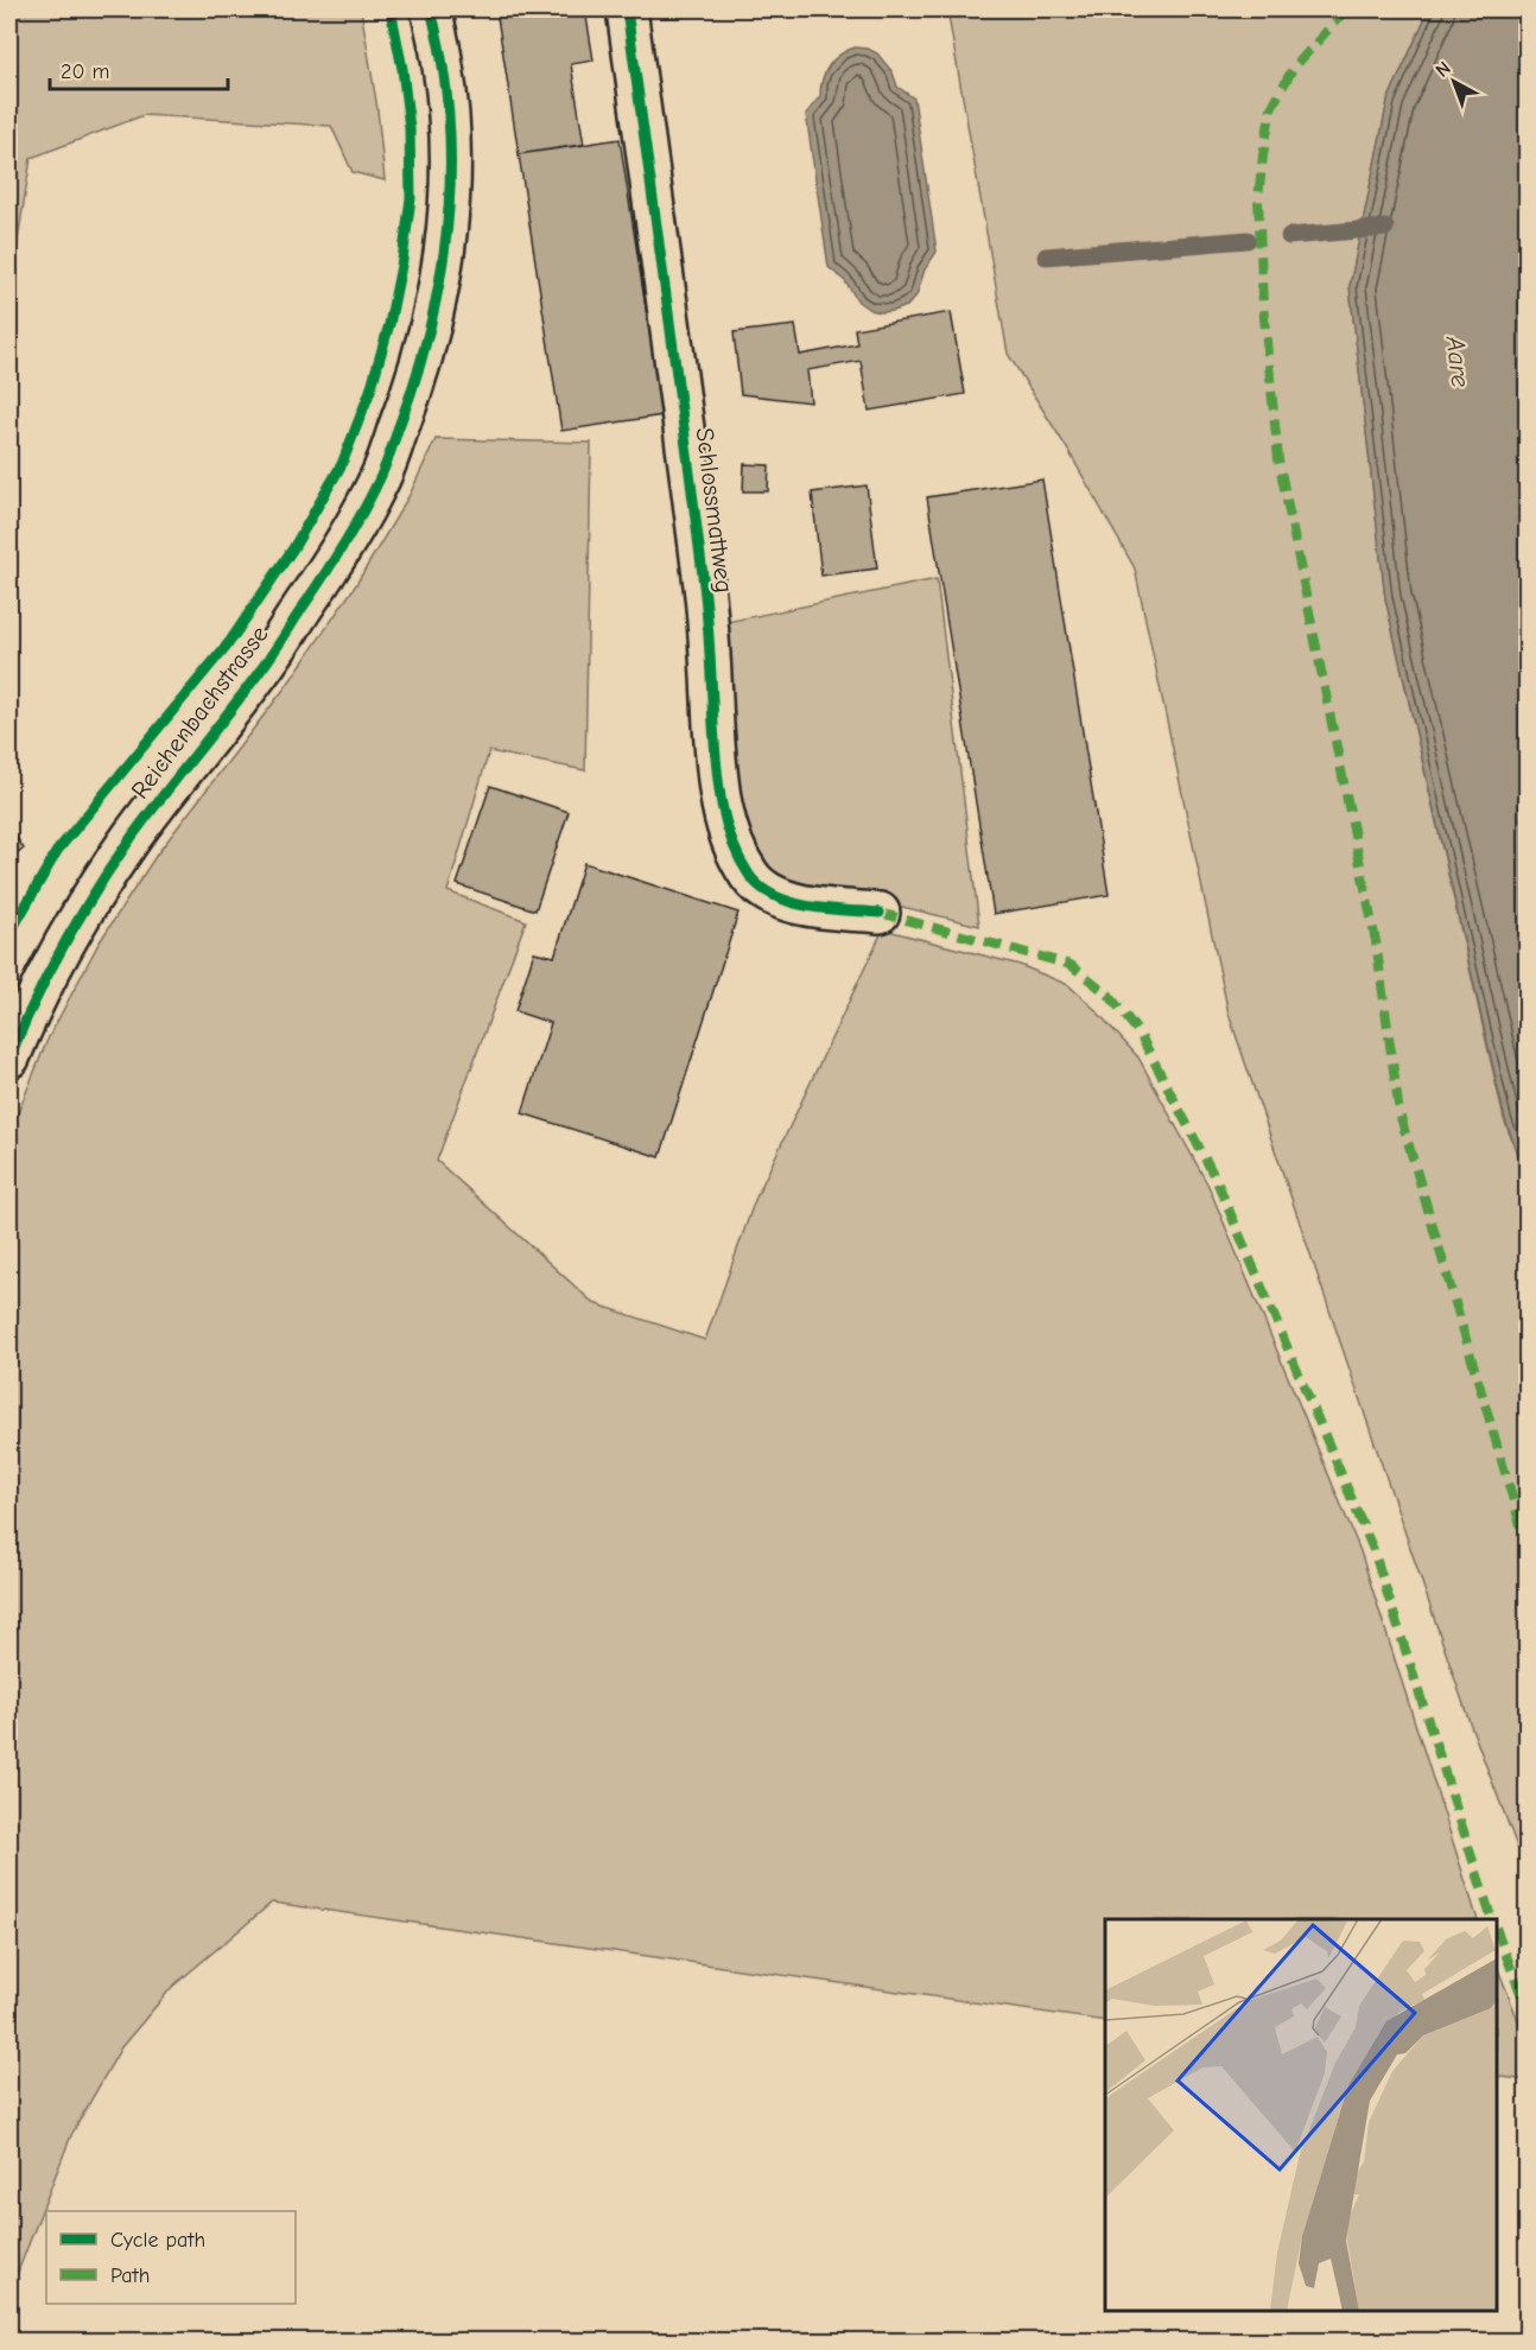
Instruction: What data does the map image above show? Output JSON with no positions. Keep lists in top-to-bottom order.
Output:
{
  "streets": {
    "street": ["Schlossmattweg", "Reichenbachstrasse"]
  },
  "water": ["Aare"],
  "legend": ["Cycle path", "Path"],
  "scale_bar": "20 m",
  "north": "top left"
}
